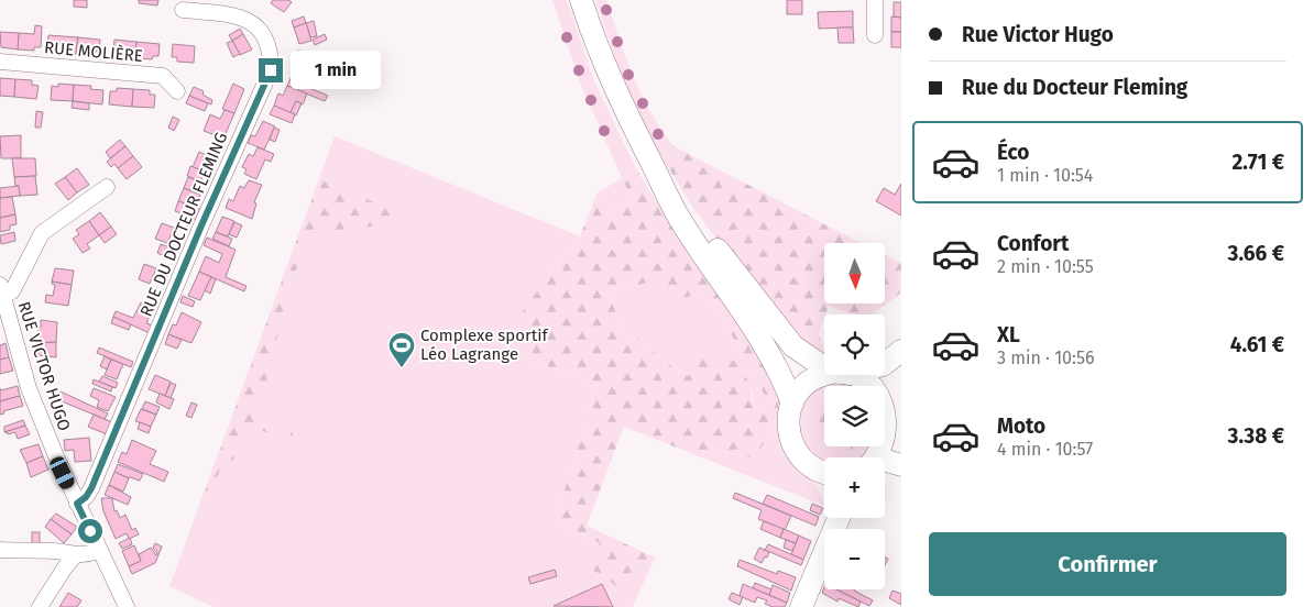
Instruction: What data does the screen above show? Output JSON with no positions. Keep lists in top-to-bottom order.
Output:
{
  "streets": {
    "street": ["RUE MOLIÈRE", "RUE DU DOCTEUR FLEMING", "RUE VICTOR HUGO"]
  },
  "crossings": [
    ["RUE DU DOCTEUR FLEMING", "RUE VICTOR HUGO"]
  ],
  "places": {
    "sports": ["Complexe sportif Léo Lagrange"]
  },
  "north": "bottom",
  "page": {
    "banner": ["Rue Victor Hugo", "Rue du Docteur Fleming"],
    "bubble": "1 min",
    "list": [
      {
        "name": "Éco",
        "note": "1 min · 10:54",
        "value": "2.71 €"
      },
      {
        "name": "Confort",
        "note": "2 min · 10:55",
        "value": "3.66 €"
      },
      {
        "name": "XL",
        "note": "3 min · 10:56",
        "value": "4.61 €"
      },
      {
        "name": "Moto",
        "note": "4 min · 10:57",
        "value": "3.38 €"
      }
    ],
    "map_buttons": ["+", "−"],
    "buttons": "Confirmer"
  }
}
